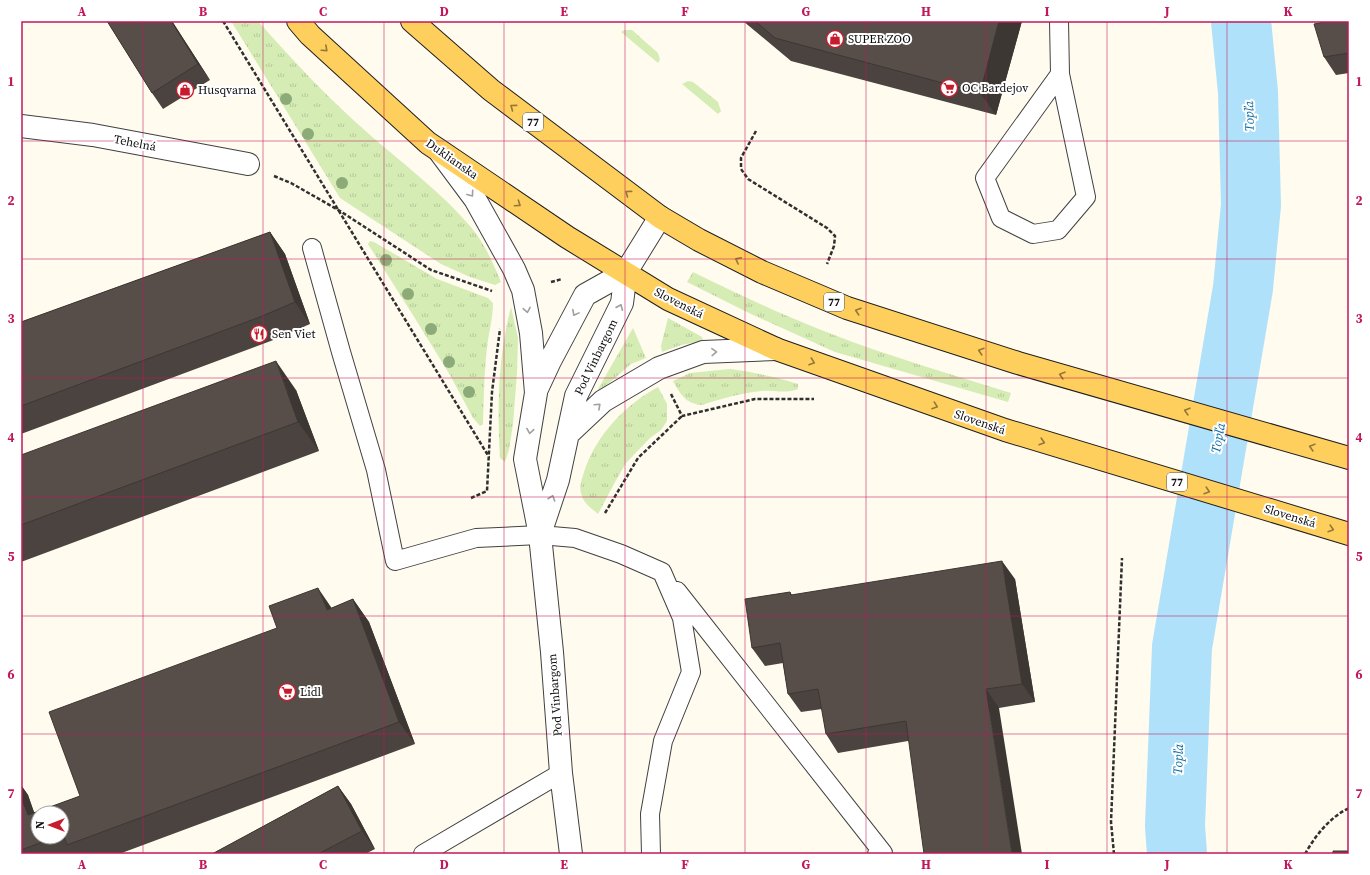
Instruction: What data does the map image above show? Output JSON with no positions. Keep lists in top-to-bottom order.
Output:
{
  "streets": {
    "main road": ["77", "Duklianska", "Slovenská"],
    "street": ["Tehelná", "Pod Vinbargom"]
  },
  "crossings": [
    ["77", "Pod Vinbargom"],
    ["Duklianska", "Slovenská"],
    ["Duklianska", "Pod Vinbargom"],
    ["Slovenská", "Pod Vinbargom"]
  ],
  "water": ["Topľa"],
  "places": {
    "shop": ["SUPER ZOO", "Husqvarna"],
    "supermarket": ["OC Bardejov", "Lidl"],
    "restaurant": ["Sen Viet"]
  },
  "north": "left",
  "grid": {
    "columns": [
      "A",
      "B",
      "C",
      "D",
      "E",
      "F",
      "G",
      "H",
      "I",
      "J",
      "K"
    ],
    "rows": [
      "1",
      "2",
      "3",
      "4",
      "5",
      "6",
      "7"
    ]
  }
}
